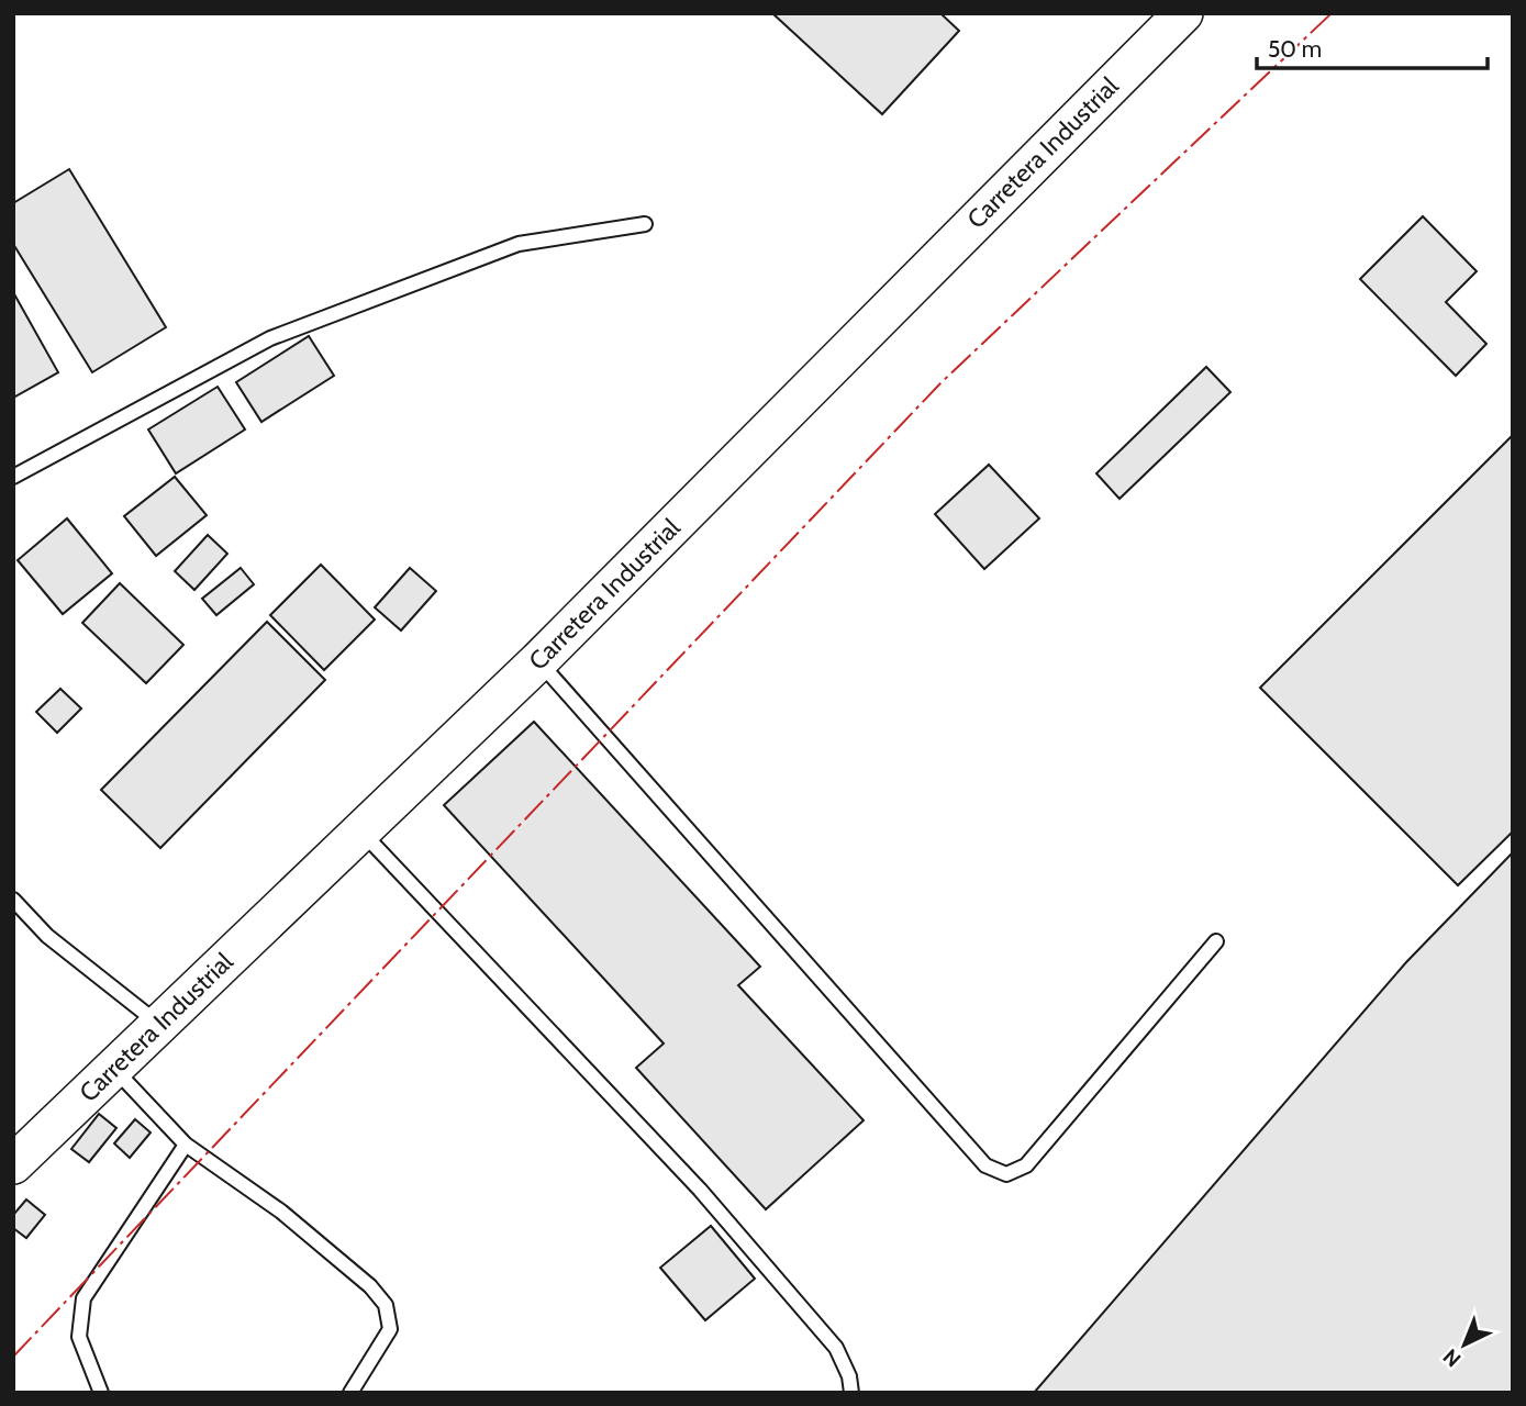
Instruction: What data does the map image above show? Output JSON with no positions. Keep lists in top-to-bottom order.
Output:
{
  "streets": {
    "main road": ["Carretera Industrial"]
  },
  "scale_bar": "50 m",
  "north": "bottom left"
}
